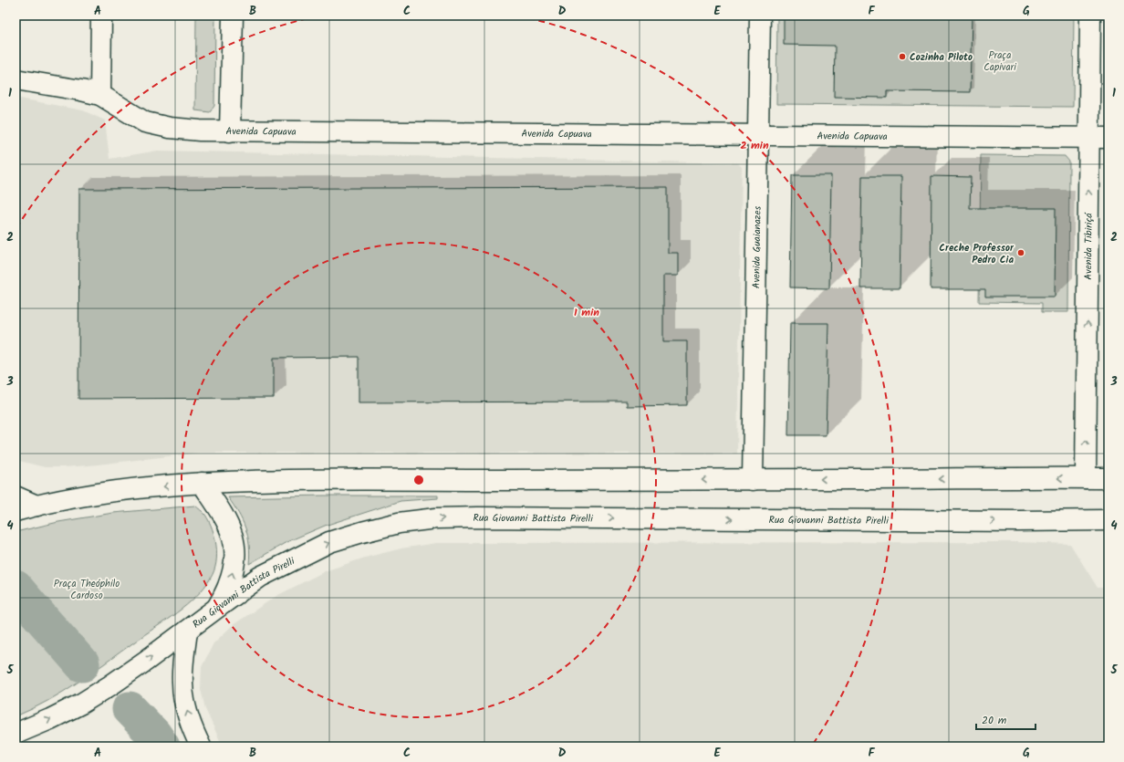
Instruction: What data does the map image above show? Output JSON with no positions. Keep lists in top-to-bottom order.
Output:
{
  "streets": {
    "main road": [
      "Avenida Capuava",
      "Avenida Tibiriçá",
      "Avenida Guaianazes",
      "Rua Giovanni Battista Pirelli"
    ]
  },
  "crossings": [
    ["Avenida Capuava", "Avenida Tibiriçá"],
    ["Avenida Capuava", "Avenida Guaianazes"]
  ],
  "one_way": ["Avenida Tibiriçá"],
  "parks": ["Praça Capivari", "Praça Theóphilo Cardoso"],
  "places": ["Cozinha Piloto", "Creche Professor Pedro Cia"],
  "scale_bar": "20 m",
  "grid": {
    "columns": [
      "A",
      "B",
      "C",
      "D",
      "E",
      "F",
      "G"
    ],
    "rows": [
      "1",
      "2",
      "3",
      "4",
      "5"
    ]
  },
  "rings": ["2 min", "1 min"]
}
